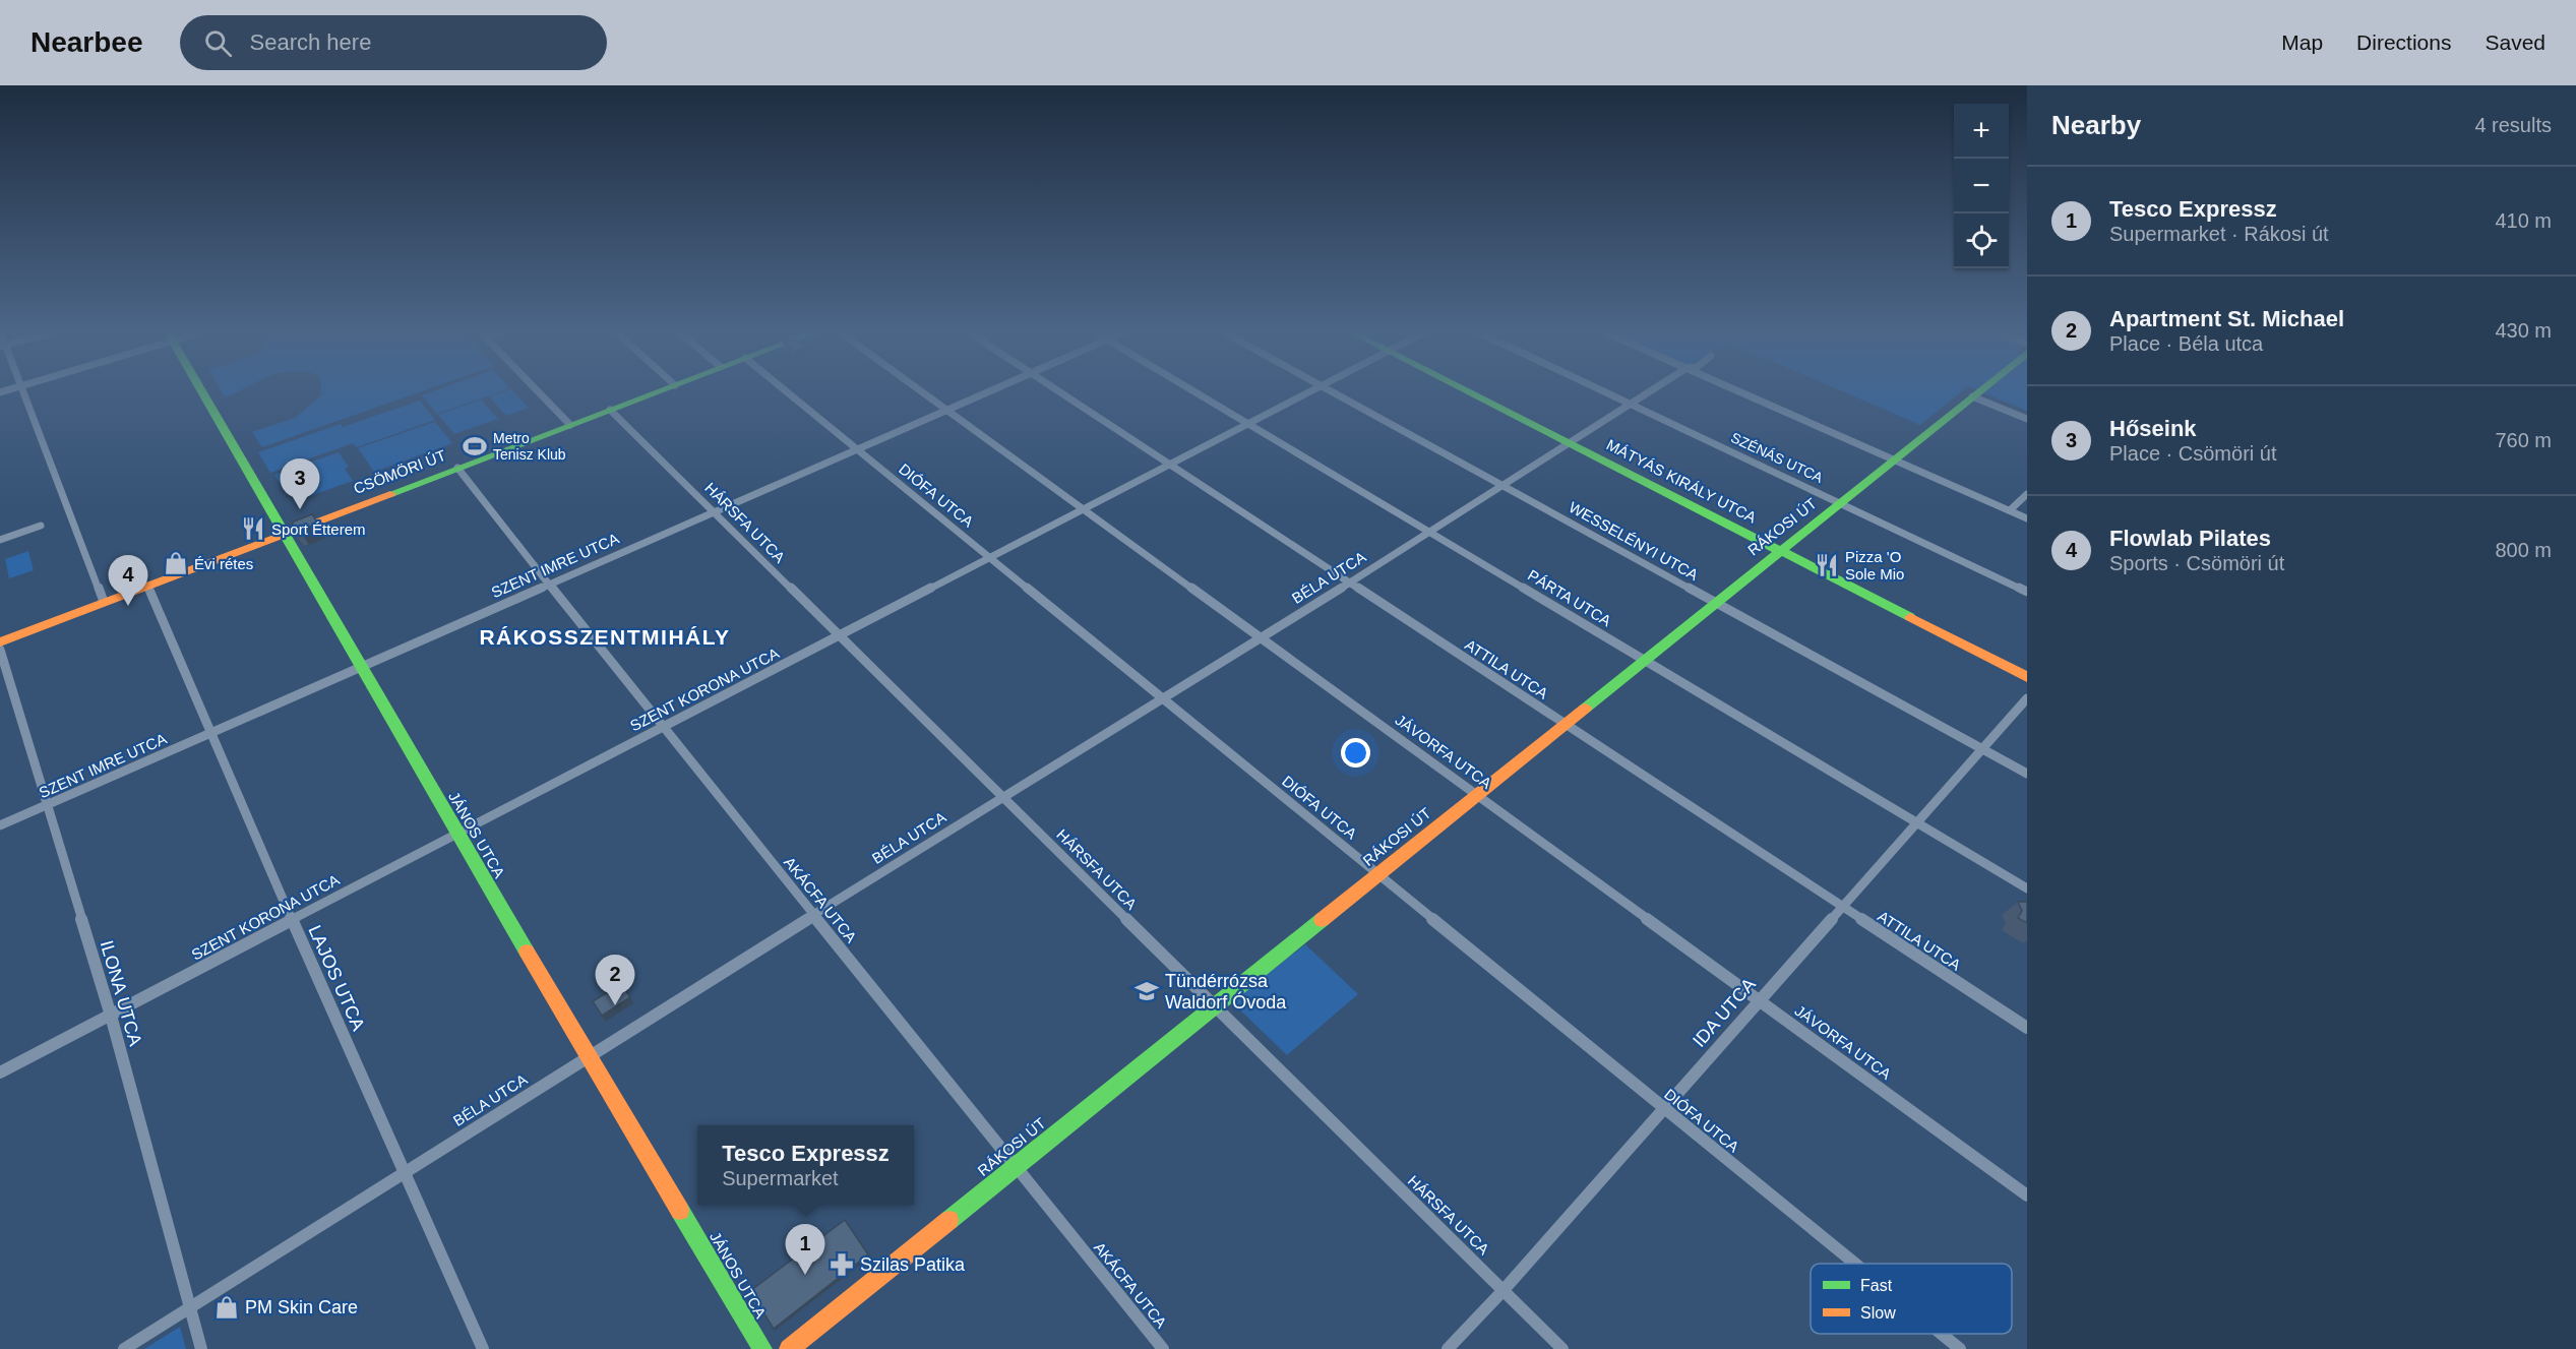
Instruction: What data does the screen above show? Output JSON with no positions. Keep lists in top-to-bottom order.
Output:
{
  "streets": {
    "main road": [
      "CSÖMÖRI ÚT",
      "MÁTYÁS KIRÁLY UTCA",
      "RÁKOSI ÚT",
      "JÁNOS UTCA"
    ],
    "street": [
      "SZÉNÁS UTCA",
      "DIÓFA UTCA",
      "HÁRSFA UTCA",
      "WESSELÉNYI UTCA",
      "SZENT IMRE UTCA",
      "BÉLA UTCA",
      "PÁRTA UTCA",
      "ATTILA UTCA",
      "SZENT KORONA UTCA",
      "JÁVORFA UTCA",
      "AKÁCFA UTCA",
      "LAJOS UTCA",
      "ILONA UTCA",
      "IDA UTCA"
    ]
  },
  "crossings": [
    ["SZÉNÁS UTCA", "RÁKOSI ÚT"],
    ["SZÉNÁS UTCA", "BÉLA UTCA"],
    ["CSÖMÖRI ÚT", "HÁRSFA UTCA"],
    ["CSÖMÖRI ÚT", "JÁNOS UTCA"],
    ["CSÖMÖRI ÚT", "AKÁCFA UTCA"],
    ["CSÖMÖRI ÚT", "LAJOS UTCA"],
    ["MÁTYÁS KIRÁLY UTCA", "RÁKOSI ÚT"],
    ["MÁTYÁS KIRÁLY UTCA", "BÉLA UTCA"],
    ["DIÓFA UTCA", "RÁKOSI ÚT"],
    ["DIÓFA UTCA", "SZENT IMRE UTCA"],
    ["DIÓFA UTCA", "BÉLA UTCA"],
    ["DIÓFA UTCA", "SZENT KORONA UTCA"],
    ["DIÓFA UTCA", "IDA UTCA"],
    ["HÁRSFA UTCA", "RÁKOSI ÚT"],
    ["HÁRSFA UTCA", "SZENT IMRE UTCA"],
    ["HÁRSFA UTCA", "BÉLA UTCA"],
    ["HÁRSFA UTCA", "SZENT KORONA UTCA"],
    ["HÁRSFA UTCA", "IDA UTCA"],
    ["RÁKOSI ÚT", "WESSELÉNYI UTCA"],
    ["RÁKOSI ÚT", "PÁRTA UTCA"],
    ["RÁKOSI ÚT", "ATTILA UTCA"],
    ["RÁKOSI ÚT", "JÁVORFA UTCA"],
    ["RÁKOSI ÚT", "AKÁCFA UTCA"],
    ["WESSELÉNYI UTCA", "BÉLA UTCA"],
    ["WESSELÉNYI UTCA", "IDA UTCA"],
    ["SZENT IMRE UTCA", "JÁVORFA UTCA"],
    ["SZENT IMRE UTCA", "JÁNOS UTCA"],
    ["SZENT IMRE UTCA", "AKÁCFA UTCA"],
    ["SZENT IMRE UTCA", "LAJOS UTCA"],
    ["SZENT IMRE UTCA", "ILONA UTCA"],
    ["BÉLA UTCA", "PÁRTA UTCA"],
    ["BÉLA UTCA", "ATTILA UTCA"],
    ["BÉLA UTCA", "JÁVORFA UTCA"],
    ["BÉLA UTCA", "JÁNOS UTCA"],
    ["BÉLA UTCA", "AKÁCFA UTCA"],
    ["BÉLA UTCA", "LAJOS UTCA"],
    ["BÉLA UTCA", "ILONA UTCA"],
    ["PÁRTA UTCA", "SZENT KORONA UTCA"],
    ["PÁRTA UTCA", "IDA UTCA"],
    ["ATTILA UTCA", "SZENT KORONA UTCA"],
    ["ATTILA UTCA", "IDA UTCA"],
    ["SZENT KORONA UTCA", "JÁVORFA UTCA"],
    ["SZENT KORONA UTCA", "JÁNOS UTCA"],
    ["SZENT KORONA UTCA", "AKÁCFA UTCA"],
    ["SZENT KORONA UTCA", "LAJOS UTCA"],
    ["SZENT KORONA UTCA", "ILONA UTCA"],
    ["JÁVORFA UTCA", "IDA UTCA"]
  ],
  "districts": ["RÁKOSSZENTMIHÁLY"],
  "places": {
    "sports": ["Metro Tenisz Klub"],
    "restaurant": ["Sport Étterem", "Pizza 'O Sole Mio"],
    "shop": ["Évi rétes", "PM Skin Care"],
    "school or university": ["Tündérrózsa Waldorf Óvoda"],
    "pharmacy": ["Szilas Patika"]
  },
  "legend": ["Fast", "Slow"],
  "page": {
    "header": "Nearbee",
    "search": "Search here",
    "nav": ["Map", "Directions", "Saved"],
    "heading": ["Nearby", "4 results"],
    "map_buttons": ["+", "−"],
    "list": [
      {
        "mark": "1",
        "name": "Tesco Expressz",
        "note": "Supermarket · Rákosi út",
        "value": "410 m"
      },
      {
        "mark": "2",
        "name": "Apartment St. Michael",
        "note": "Place · Béla utca",
        "value": "430 m"
      },
      {
        "mark": "3",
        "name": "Hőseink",
        "note": "Place · Csömöri út",
        "value": "760 m"
      },
      {
        "mark": "4",
        "name": "Flowlab Pilates",
        "note": "Sports · Csömöri út",
        "value": "800 m"
      }
    ],
    "pins": [
      "3",
      "4",
      "2",
      "1"
    ],
    "popup": ["Tesco Expressz", "Supermarket"]
  }
}
